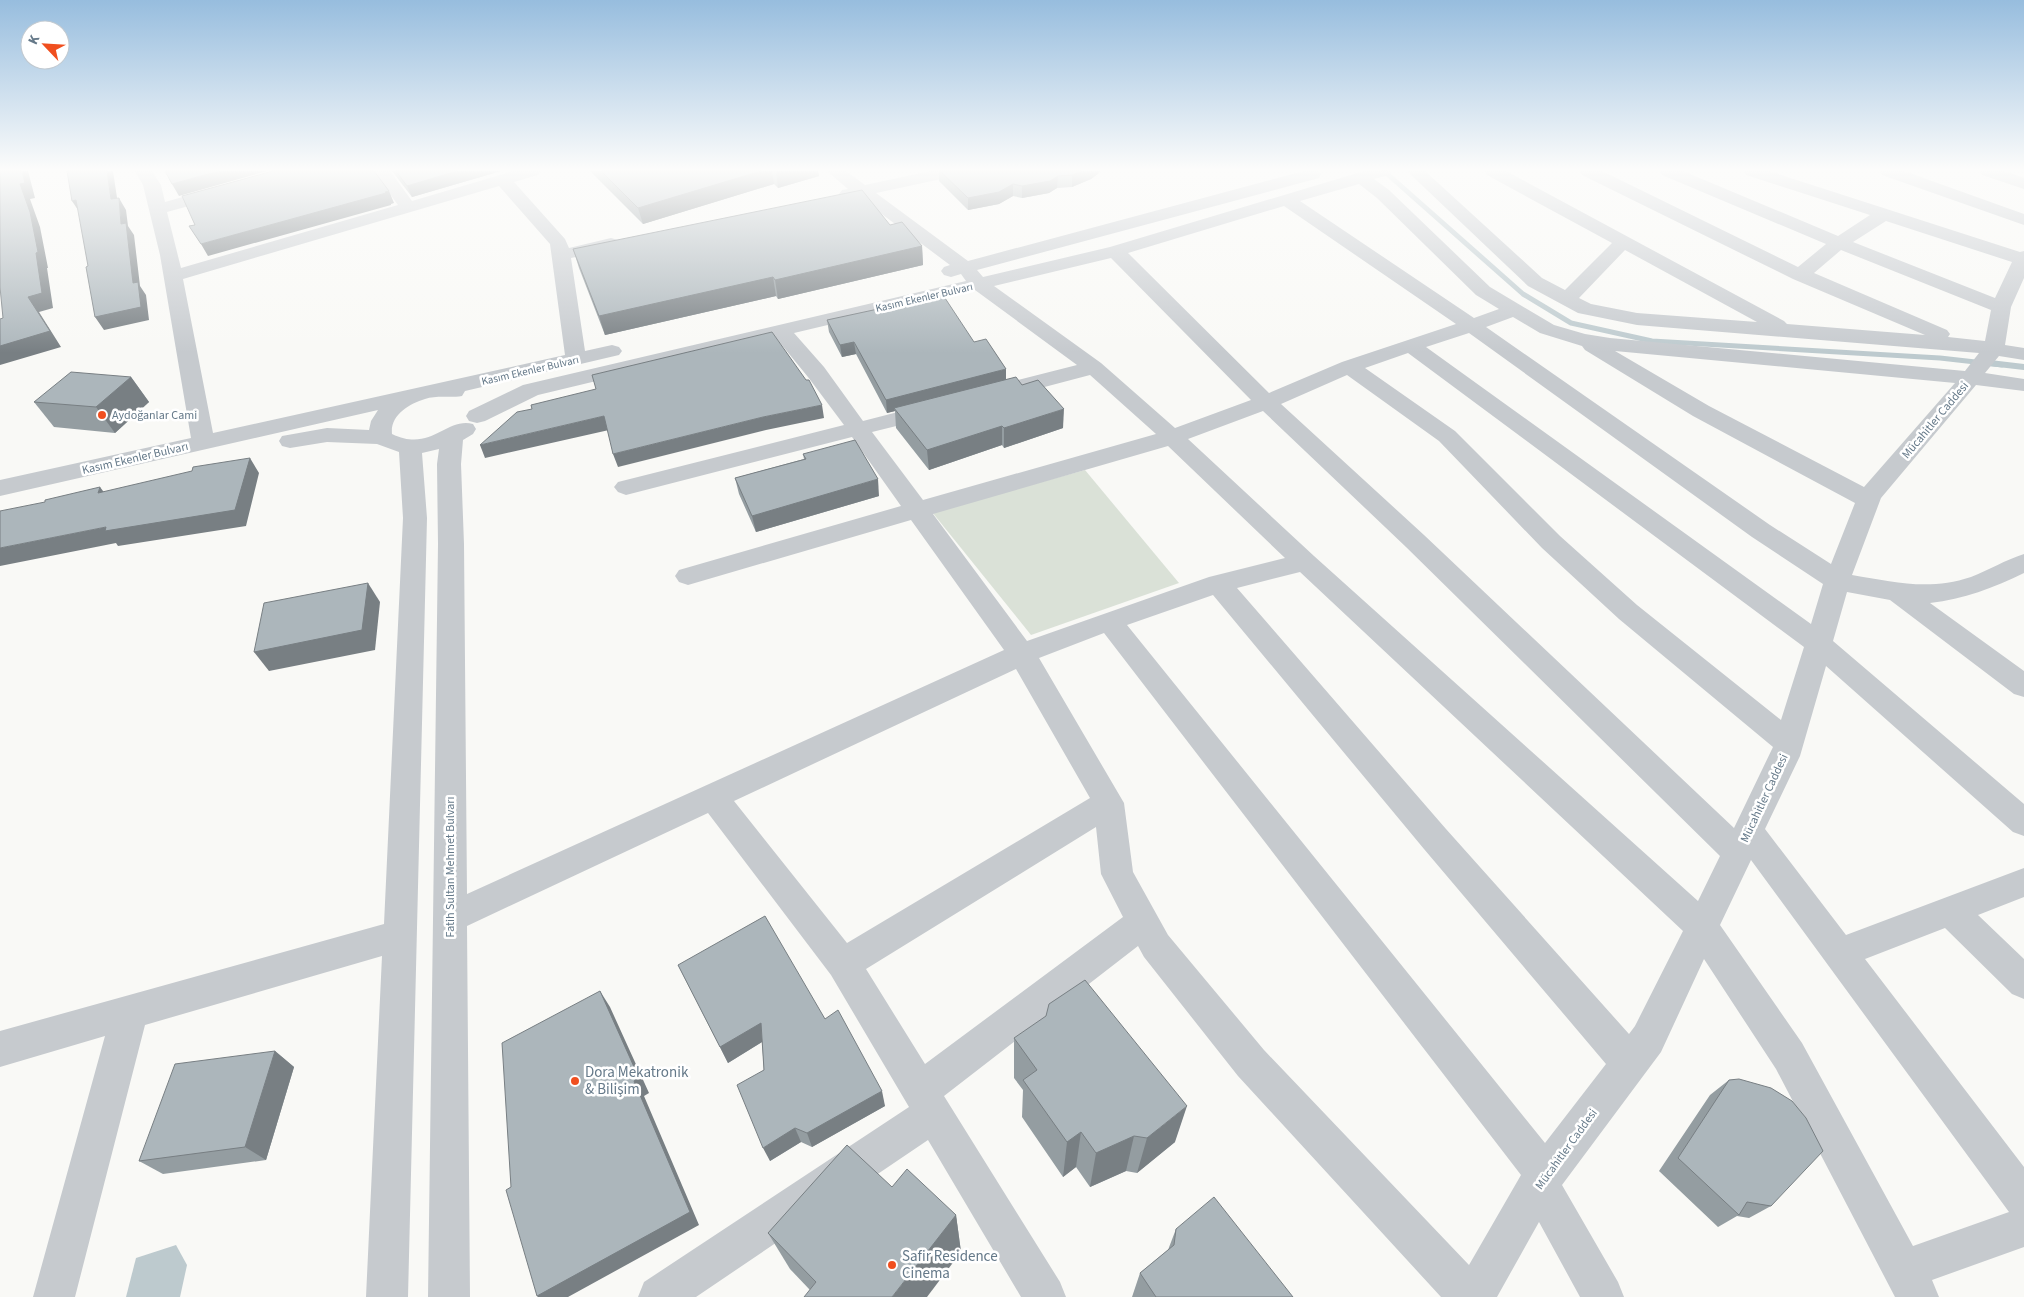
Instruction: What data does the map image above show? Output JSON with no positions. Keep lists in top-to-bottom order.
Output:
{
  "streets": {
    "street": ["Kasım Ekenler Bulvarı", "Mücahitler Caddesi", "Fatih Sultan Mehmet Bulvarı"]
  },
  "crossings": [
    ["Kasım Ekenler Bulvarı", "Fatih Sultan Mehmet Bulvarı"]
  ],
  "places": ["Aydoğanlar Cami", "Dora Mekatronik & Bilişim", "Safir Residence Cinema"],
  "north": "top left"
}
